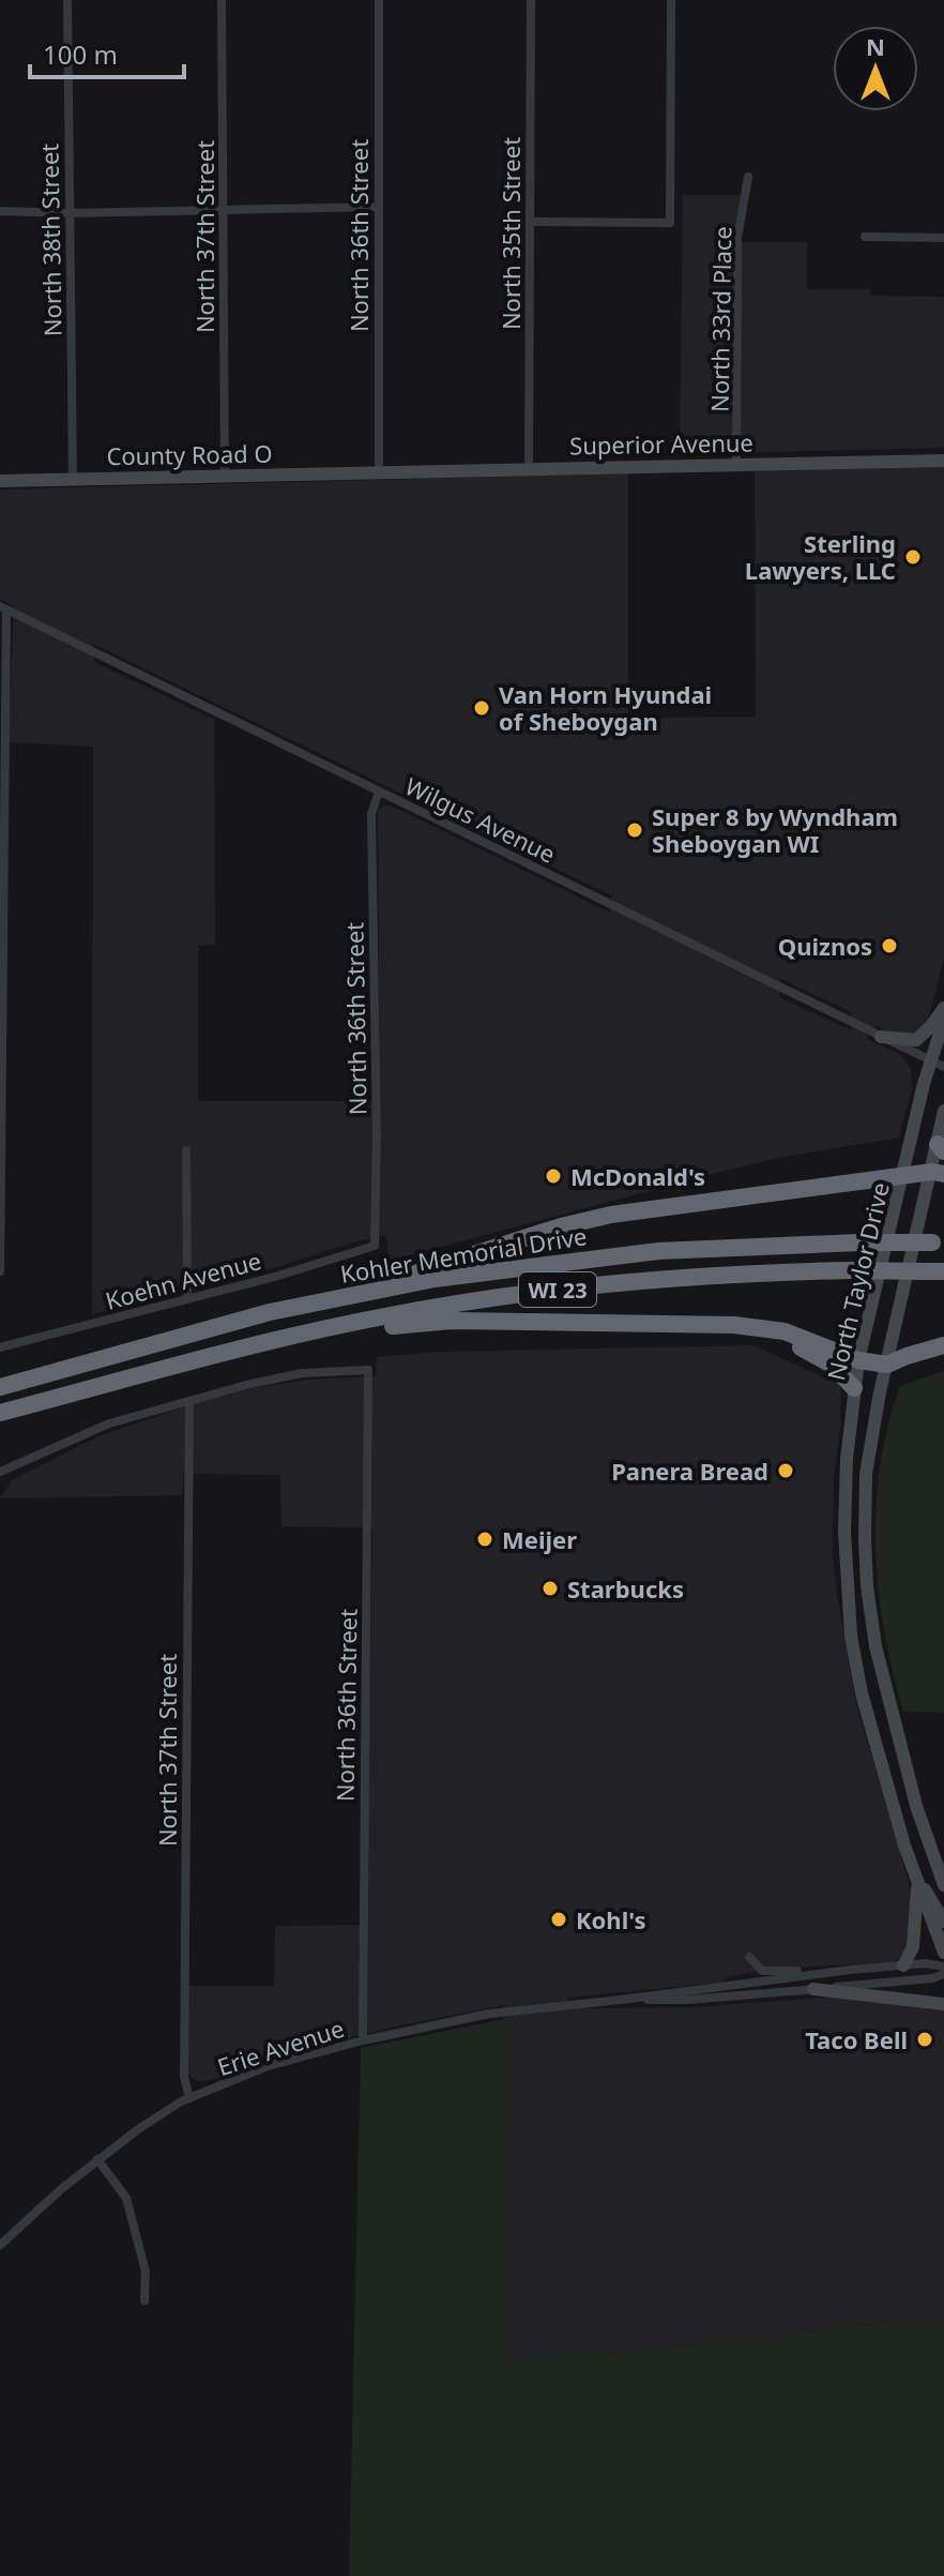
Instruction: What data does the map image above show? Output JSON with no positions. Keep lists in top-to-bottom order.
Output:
{
  "streets": {
    "highway": ["Kohler Memorial Drive", "WI 23"],
    "main road": ["Superior Avenue", "County Road O", "North Taylor Drive"],
    "street": [
      "North 35th Street",
      "North 36th Street",
      "North 37th Street",
      "North 38th Street",
      "North 33rd Place",
      "Wilgus Avenue",
      "Koehn Avenue",
      "Erie Avenue"
    ]
  },
  "crossings": [
    ["North 35th Street", "Superior Avenue"],
    ["North 36th Street", "North 37th Street"],
    ["North 36th Street", "Superior Avenue"],
    ["North 36th Street", "County Road O"],
    ["North 36th Street", "Wilgus Avenue"],
    ["North 36th Street", "Koehn Avenue"],
    ["North 36th Street", "Erie Avenue"],
    ["North 37th Street", "County Road O"],
    ["North 37th Street", "Erie Avenue"],
    ["North 38th Street", "County Road O"],
    ["North 33rd Place", "Superior Avenue"],
    ["Superior Avenue", "County Road O"],
    ["Wilgus Avenue", "North Taylor Drive"]
  ],
  "places": [
    "Sterling Lawyers, LLC",
    "Van Horn Hyundai of Sheboygan",
    "Super 8 by Wyndham Sheboygan WI",
    "Quiznos",
    "McDonald's",
    "Panera Bread",
    "Meijer",
    "Starbucks",
    "Kohl's",
    "Taco Bell"
  ],
  "scale_bar": "100 m",
  "north": "top"
}
